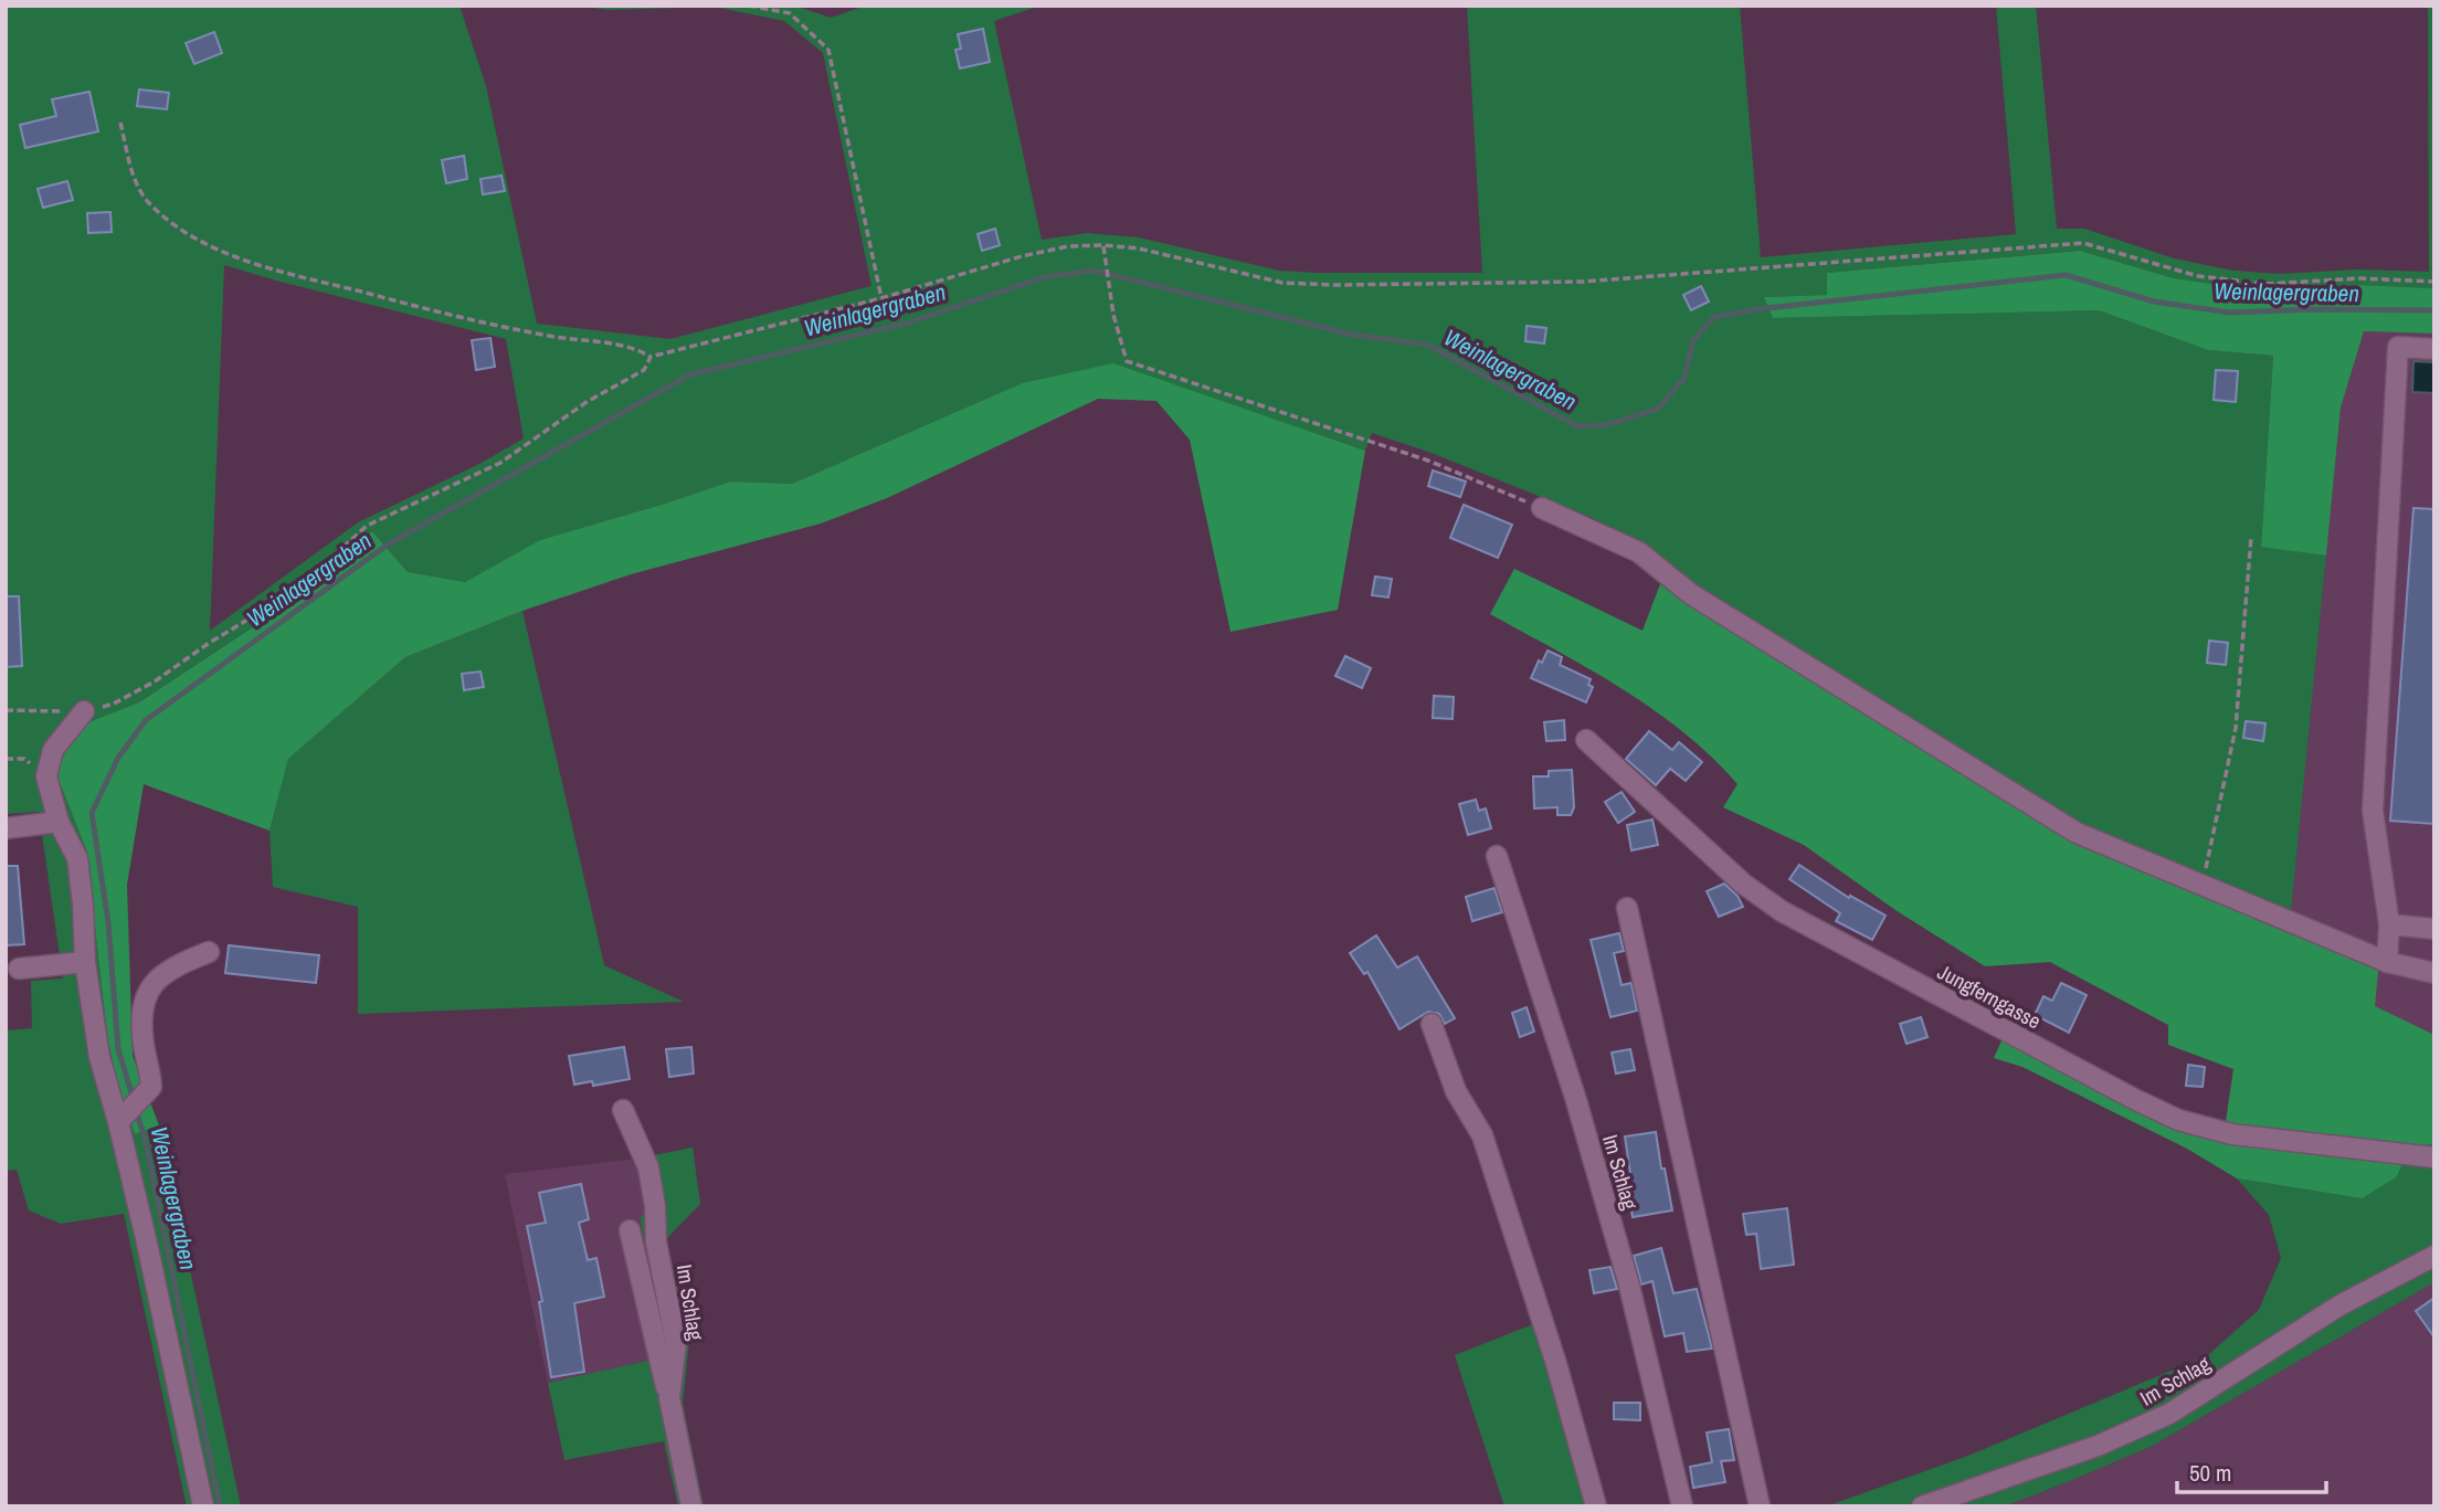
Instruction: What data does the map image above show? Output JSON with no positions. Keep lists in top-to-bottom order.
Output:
{
  "streets": {
    "street": ["Jungferngasse", "Im Schlag"]
  },
  "water": ["Weinlagergraben"],
  "scale_bar": "50 m"
}
